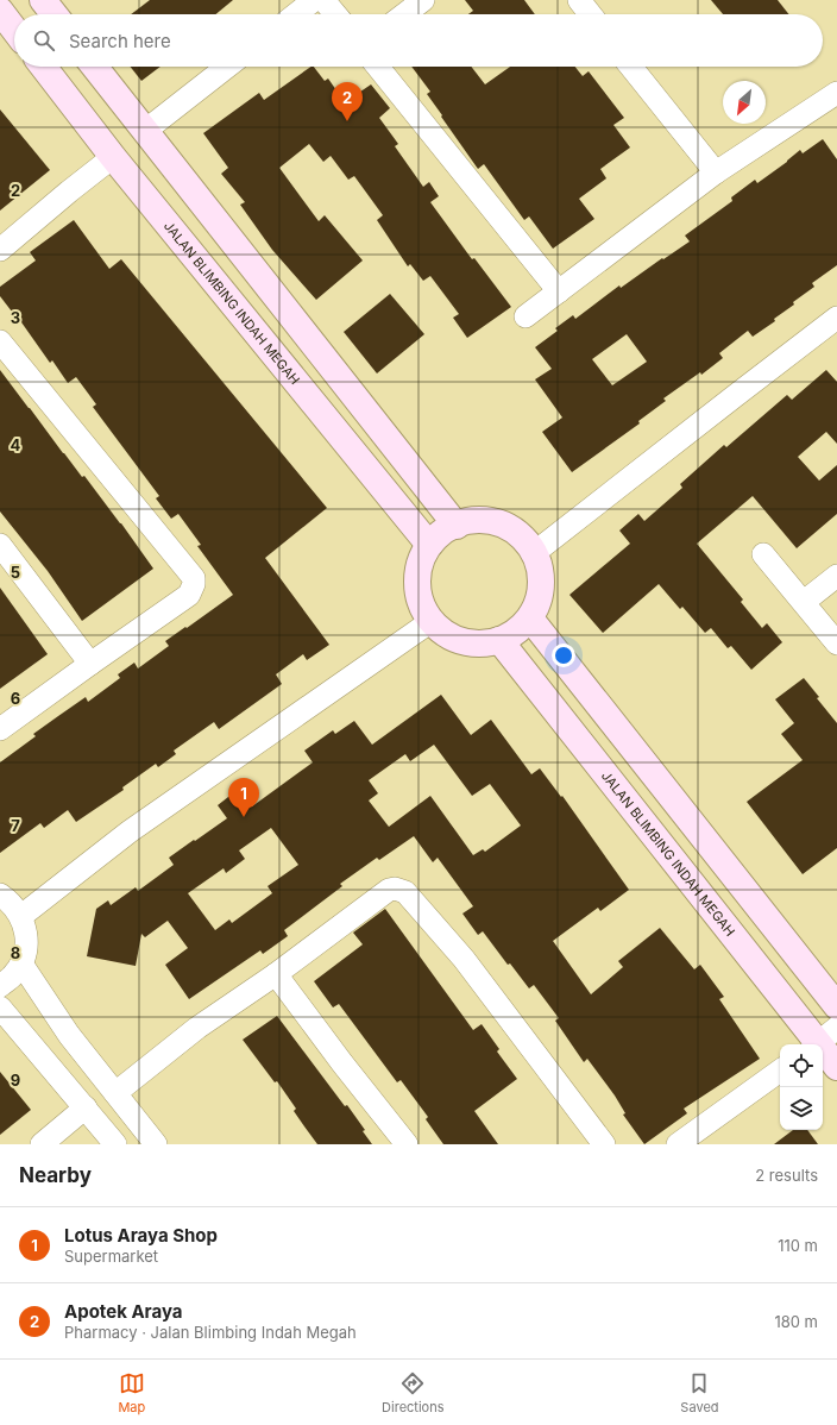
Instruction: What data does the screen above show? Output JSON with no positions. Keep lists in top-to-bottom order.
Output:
{
  "streets": {
    "street": ["JALAN BLIMBING INDAH MEGAH"]
  },
  "north": "bottom left",
  "page": {
    "search": "Search here",
    "pins": ["2", "1"],
    "heading": ["Nearby", "2 results"],
    "list": [
      {
        "mark": "1",
        "name": "Lotus Araya Shop",
        "note": "Supermarket",
        "value": "110 m"
      },
      {
        "mark": "2",
        "name": "Apotek Araya",
        "note": "Pharmacy · Jalan Blimbing Indah Megah",
        "value": "180 m"
      }
    ],
    "nav": ["Map", "Directions", "Saved"]
  },
  "grid": {
    "rows": [
      "2",
      "3",
      "4",
      "5",
      "6",
      "7",
      "8",
      "9"
    ]
  }
}
